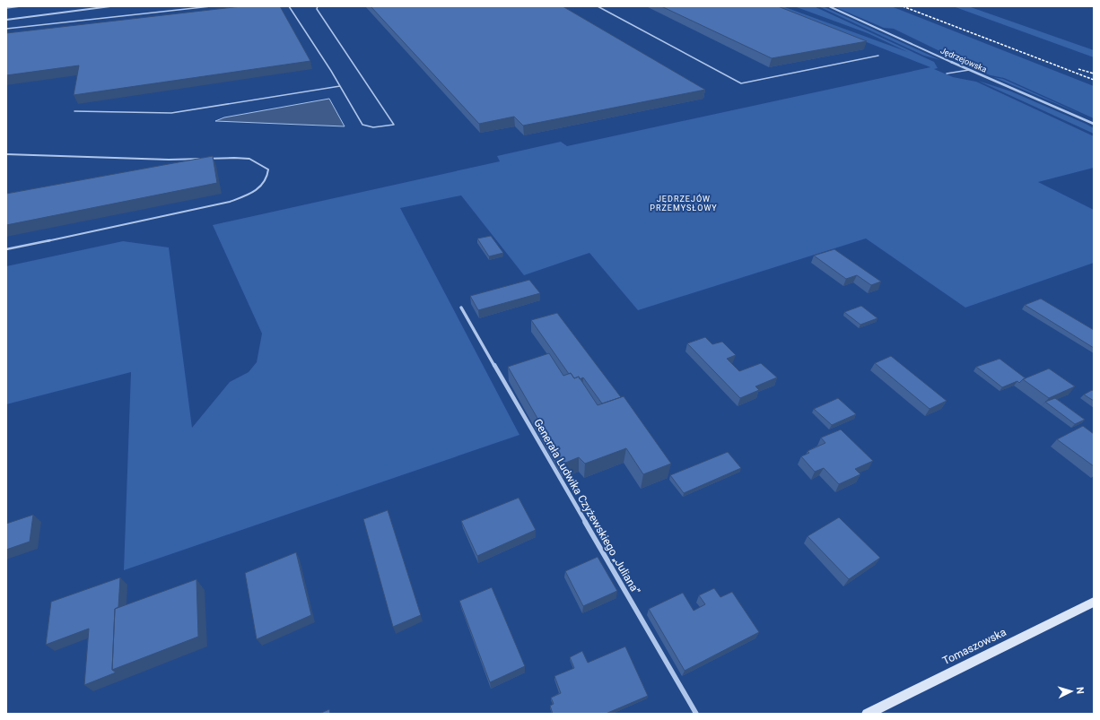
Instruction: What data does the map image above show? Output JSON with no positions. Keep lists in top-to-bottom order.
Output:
{
  "streets": {
    "street": ["Jędrzejowska", "Generała Ludwika Czyżewskiego „Juliana”", "Tomaszowska"]
  },
  "districts": ["JĘDRZEJÓW PRZEMYSŁOWY"],
  "north": "right"
}
